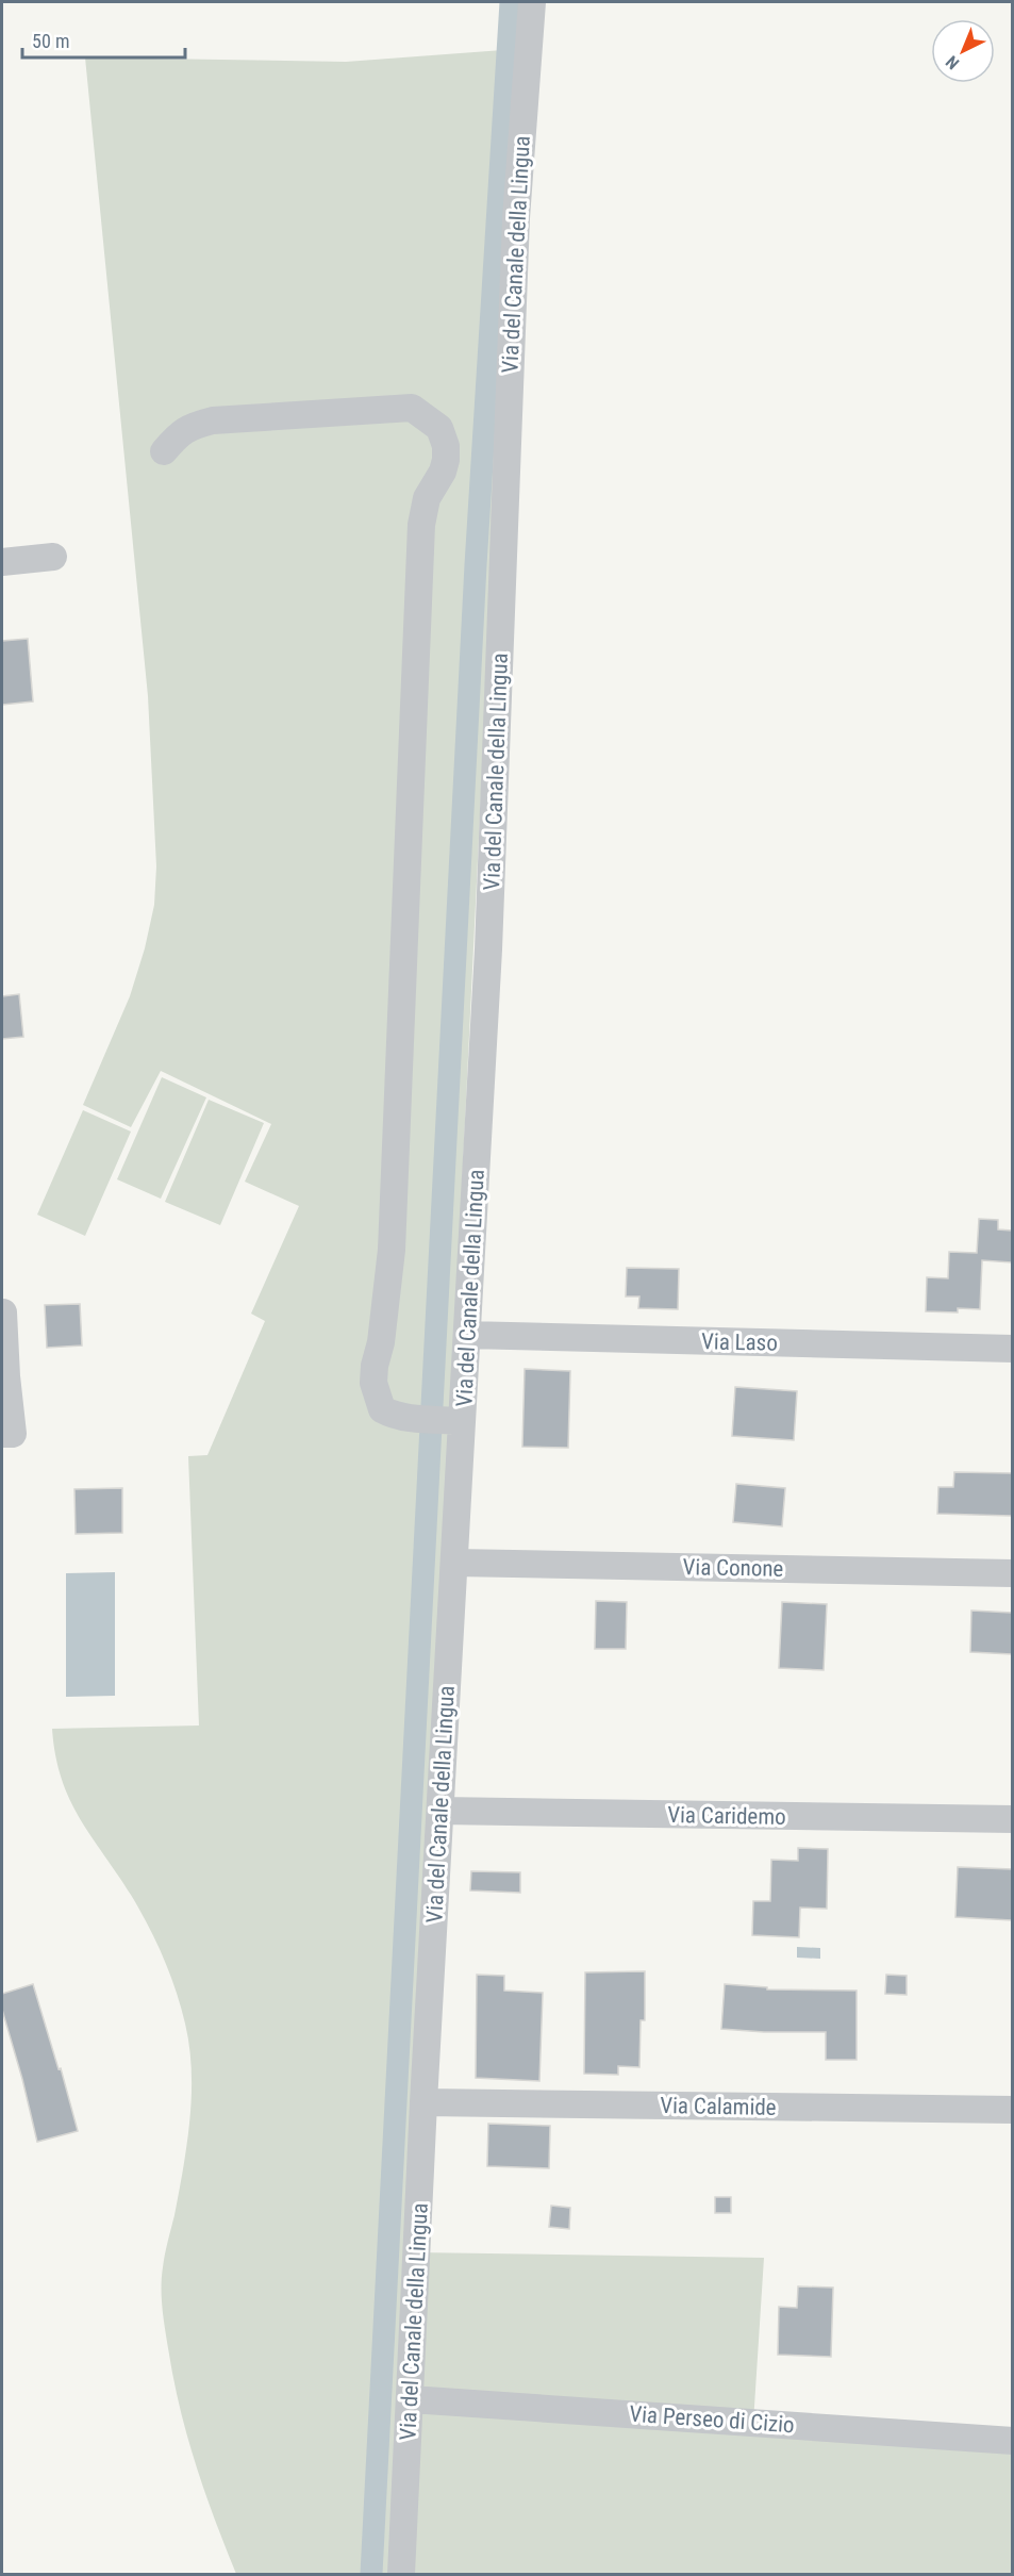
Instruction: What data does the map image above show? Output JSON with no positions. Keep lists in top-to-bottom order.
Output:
{
  "streets": {
    "street": [
      "Via del Canale della Lingua",
      "Via Laso",
      "Via Conone",
      "Via Caridemo",
      "Via Calamide",
      "Via Perseo di Cizio"
    ]
  },
  "crossings": [
    ["Via del Canale della Lingua", "Via Laso"],
    ["Via del Canale della Lingua", "Via Conone"],
    ["Via del Canale della Lingua", "Via Caridemo"],
    ["Via del Canale della Lingua", "Via Calamide"],
    ["Via del Canale della Lingua", "Via Perseo di Cizio"]
  ],
  "scale_bar": "50 m",
  "north": "bottom left"
}
